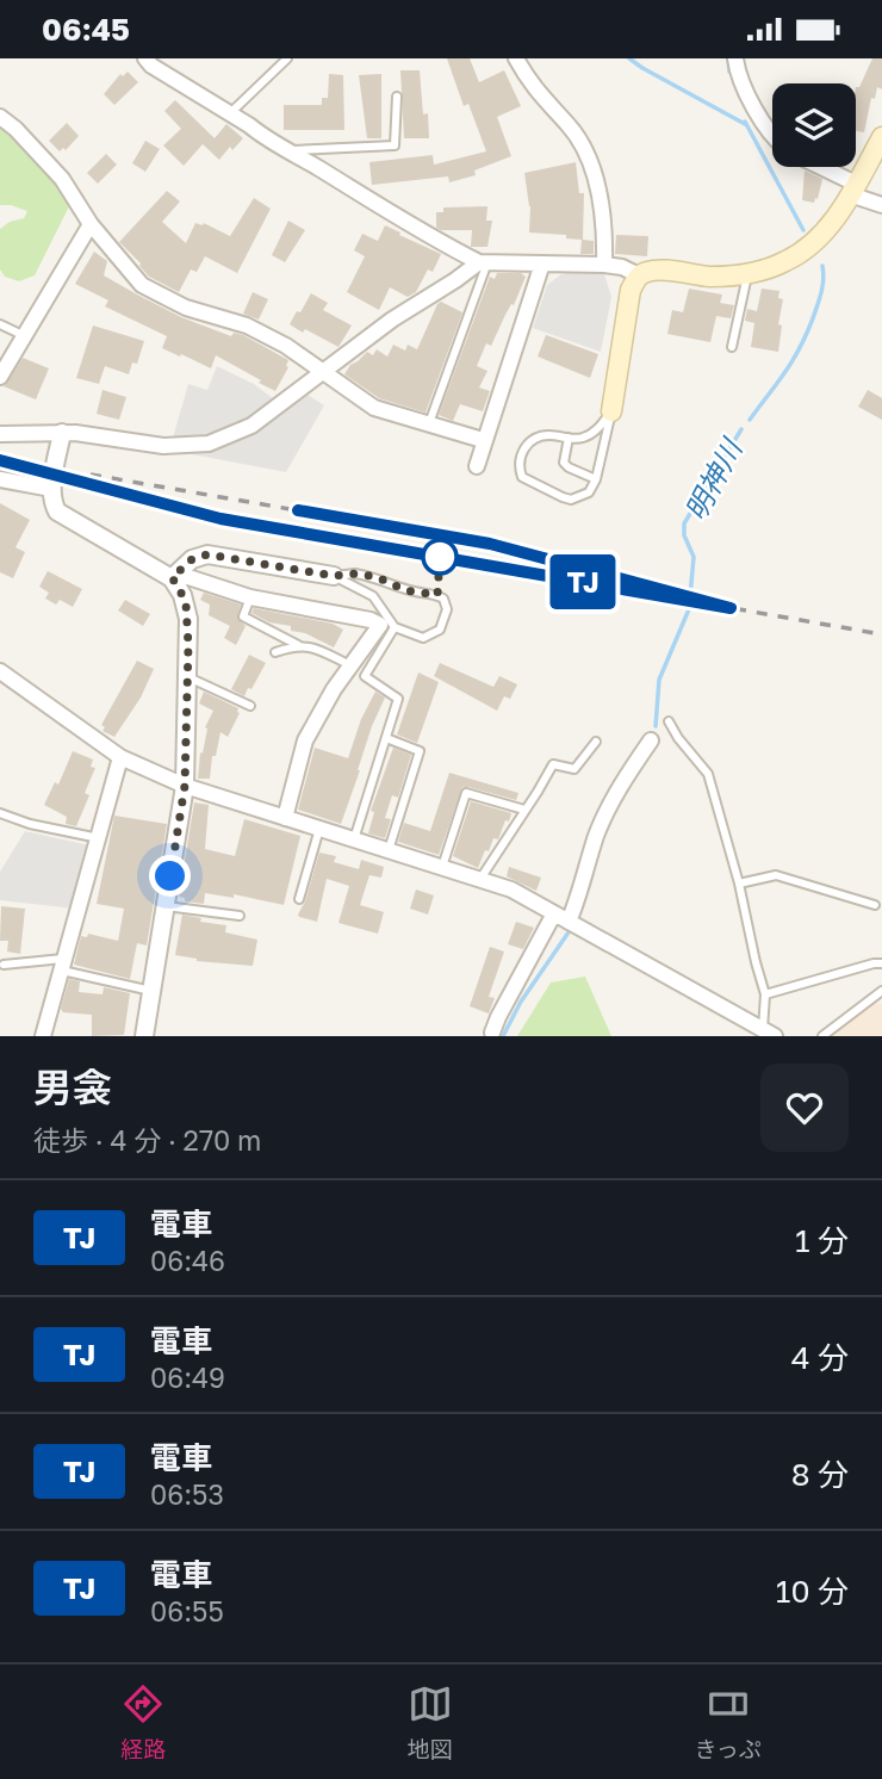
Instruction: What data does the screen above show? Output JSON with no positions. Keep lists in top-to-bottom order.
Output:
{
  "water": ["明神川"],
  "page": {
    "status": "06:45",
    "on_map": "TJ",
    "heading": ["男衾", "徒歩 · 4 分 · 270 m"],
    "list": [
      {
        "mark": "TJ",
        "name": "電車",
        "note": "06:46",
        "value": "1 分"
      },
      {
        "mark": "TJ",
        "name": "電車",
        "note": "06:49",
        "value": "4 分"
      },
      {
        "mark": "TJ",
        "name": "電車",
        "note": "06:53",
        "value": "8 分"
      },
      {
        "mark": "TJ",
        "name": "電車",
        "note": "06:55",
        "value": "10 分"
      }
    ],
    "tabs": ["経路", "地図", "きっぷ"]
  }
}
